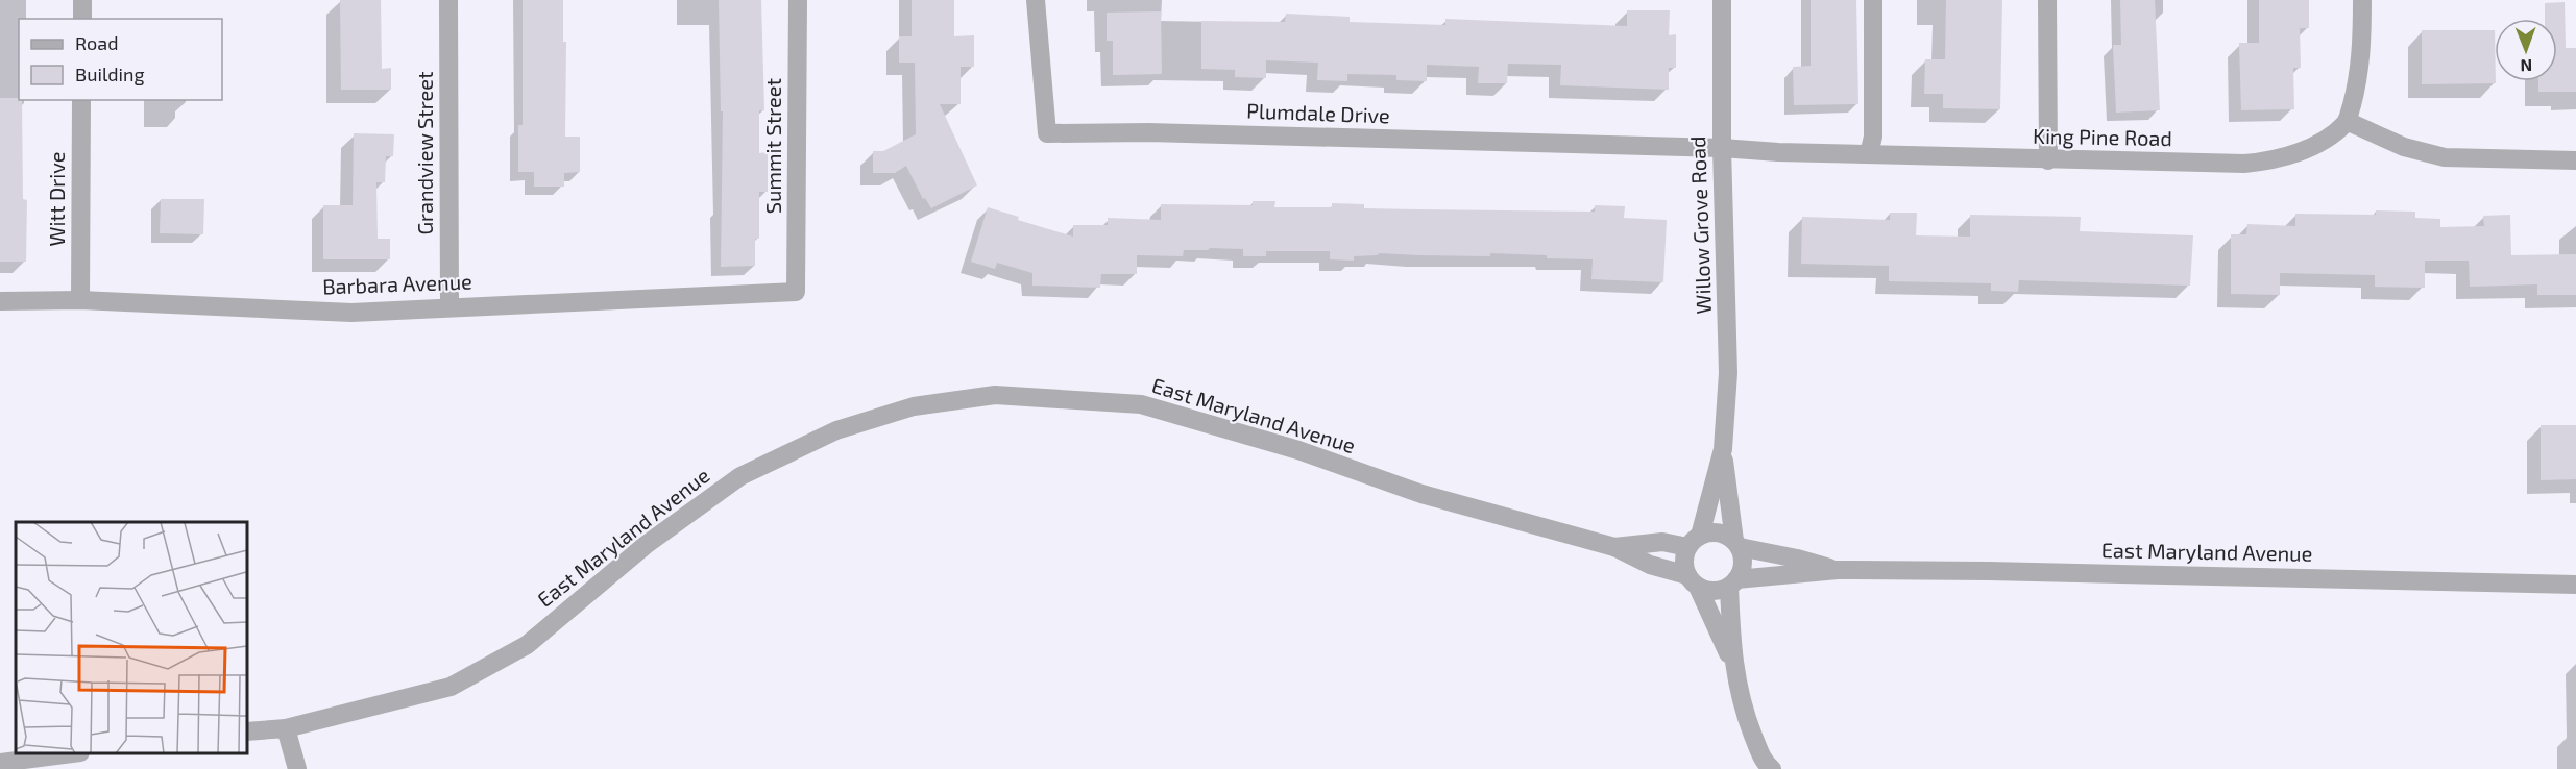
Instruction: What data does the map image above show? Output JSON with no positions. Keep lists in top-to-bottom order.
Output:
{
  "streets": {
    "street": [
      "Plumdale Drive",
      "King Pine Road",
      "Summit Street",
      "Grandview Street",
      "Witt Drive",
      "Willow Grove Road",
      "Barbara Avenue",
      "East Maryland Avenue"
    ]
  },
  "crossings": [
    ["Plumdale Drive", "King Pine Road"],
    ["Plumdale Drive", "Willow Grove Road"],
    ["King Pine Road", "Willow Grove Road"],
    ["Summit Street", "Barbara Avenue"],
    ["Grandview Street", "Barbara Avenue"],
    ["Witt Drive", "Barbara Avenue"],
    ["Willow Grove Road", "East Maryland Avenue"]
  ],
  "legend": ["Road", "Building"],
  "north": "bottom"
}
